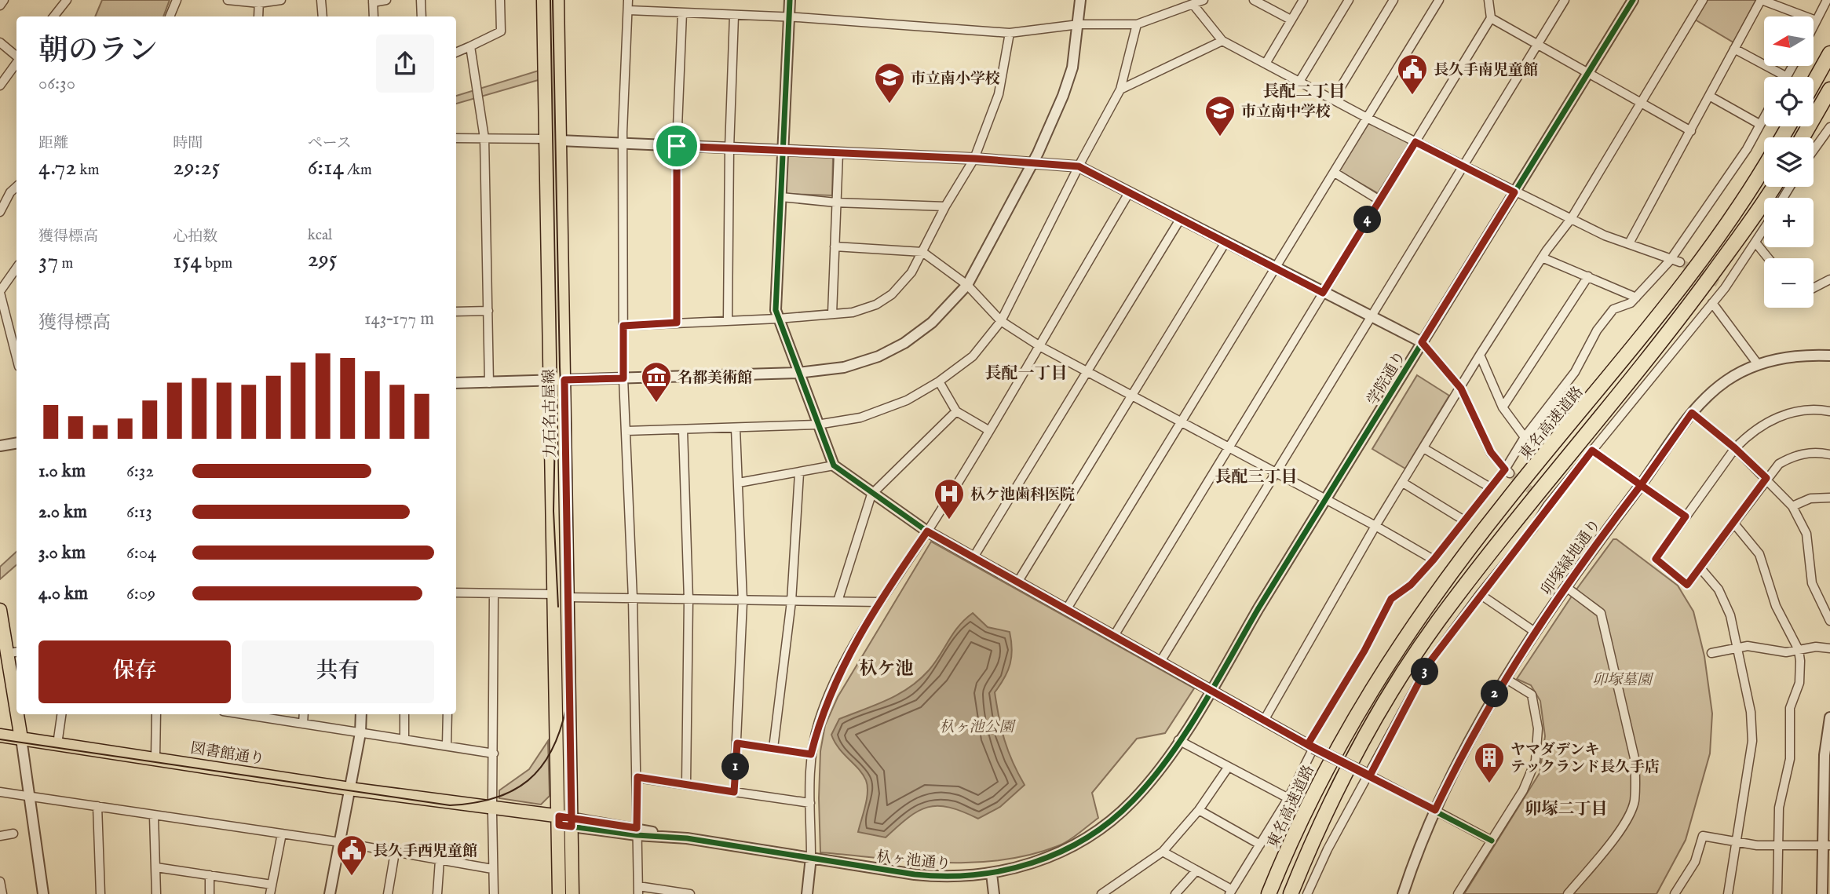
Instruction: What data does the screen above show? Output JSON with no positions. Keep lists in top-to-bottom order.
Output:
{
  "streets": {
    "highway": ["東名高速道路"],
    "main road": ["力石名古屋線", "図書館通り"],
    "street": ["学院通り", "卯塚緑地通り", "杁ヶ池通り"]
  },
  "crossings": [
    ["学院通り", "杁ヶ池通り"],
    ["力石名古屋線", "図書館通り"],
    ["力石名古屋線", "杁ヶ池通り"],
    ["図書館通り", "杁ヶ池通り"]
  ],
  "districts": [
    "長配二丁目",
    "長配一丁目",
    "長配三丁目",
    "杁ケ池",
    "卯塚二丁目"
  ],
  "parks": ["卯塚墓園", "杁ヶ池公園"],
  "places": {
    "public building": ["長久手南児童館", "長久手西児童館"],
    "school or university": ["市立南小学校", "市立南中学校"],
    "museum": ["名都美術館"],
    "hospital": ["杁ケ池歯科医院"],
    "building": ["ヤマダデンキ テックランド長久手店"]
  },
  "north": "left",
  "page": {
    "map_buttons": ["+", "−"],
    "heading": ["朝のラン", "06:30"],
    "stats": [
      ["距離", "4.72 km"],
      ["時間", "29:25"],
      ["ペース", "6:14 /km"],
      ["獲得標高", "37 m"],
      ["心拍数", "154 bpm"],
      ["kcal", "295"]
    ],
    "pins": [
      "4",
      "3",
      "2",
      "1"
    ],
    "chart": ["獲得標高", "143–177 m"],
    "list": [
      {
        "name": "1.0 km",
        "note": "6:32"
      },
      {
        "name": "2.0 km",
        "note": "6:13"
      },
      {
        "name": "3.0 km",
        "note": "6:04"
      },
      {
        "name": "4.0 km",
        "note": "6:09"
      }
    ],
    "buttons": ["保存", "共有"]
  }
}
